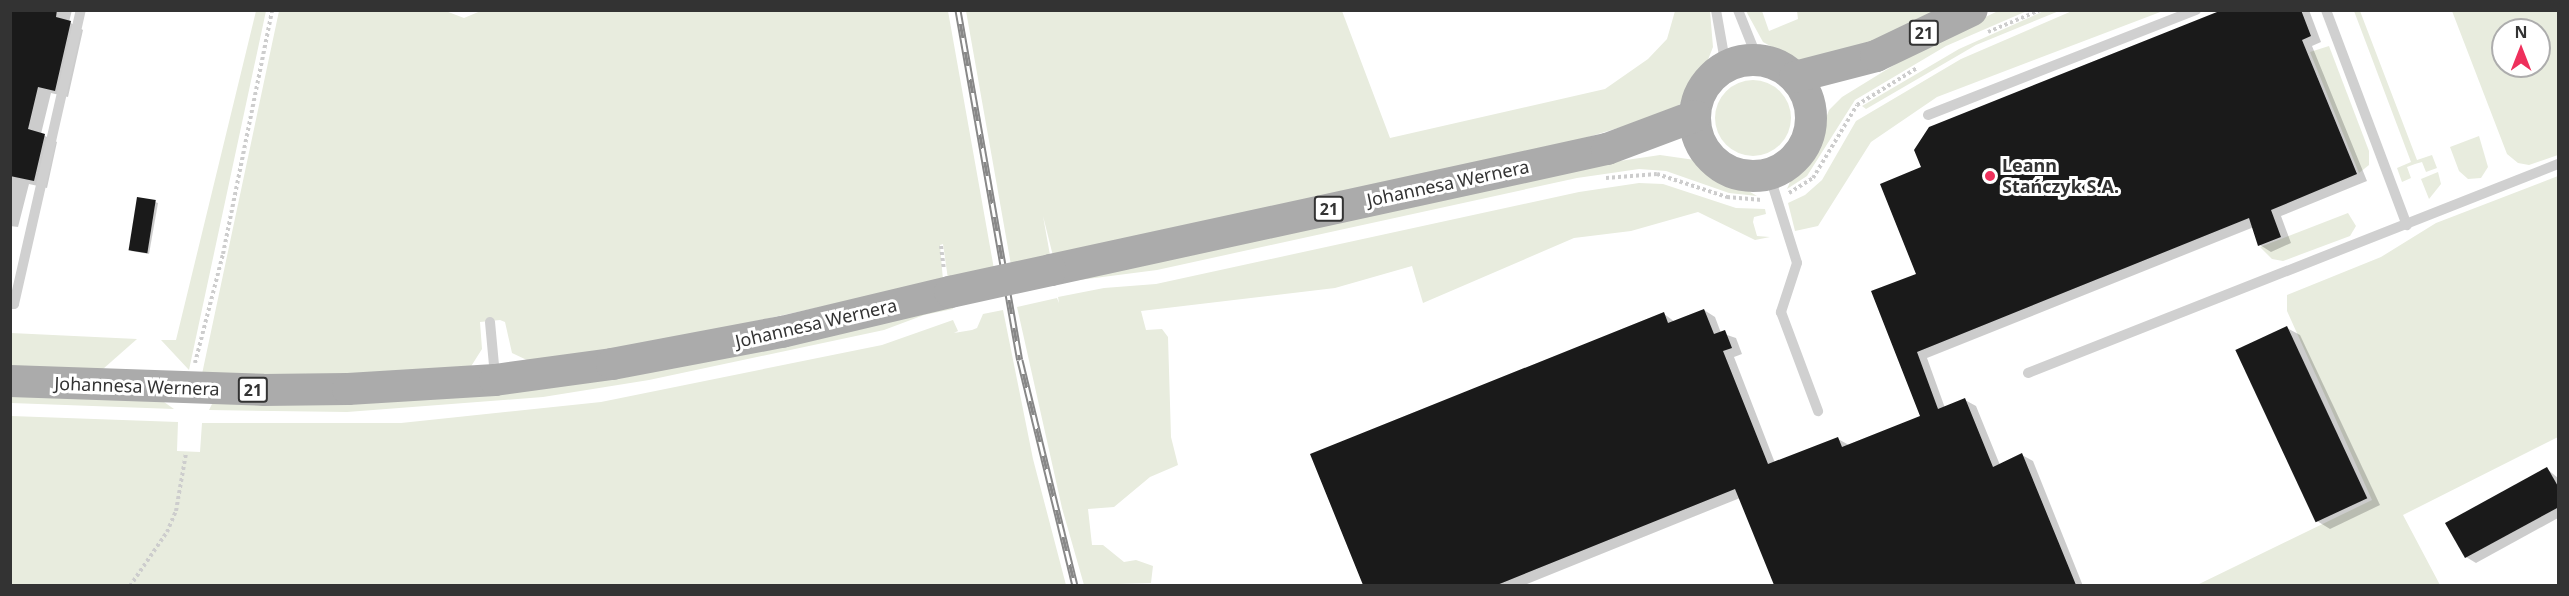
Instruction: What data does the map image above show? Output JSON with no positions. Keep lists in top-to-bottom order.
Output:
{
  "streets": {
    "main road": ["21", "Johannesa Wernera"]
  },
  "crossings": [
    ["21", "Johannesa Wernera"]
  ],
  "places": ["Leann Stańczyk S.A."],
  "north": "top"
}
